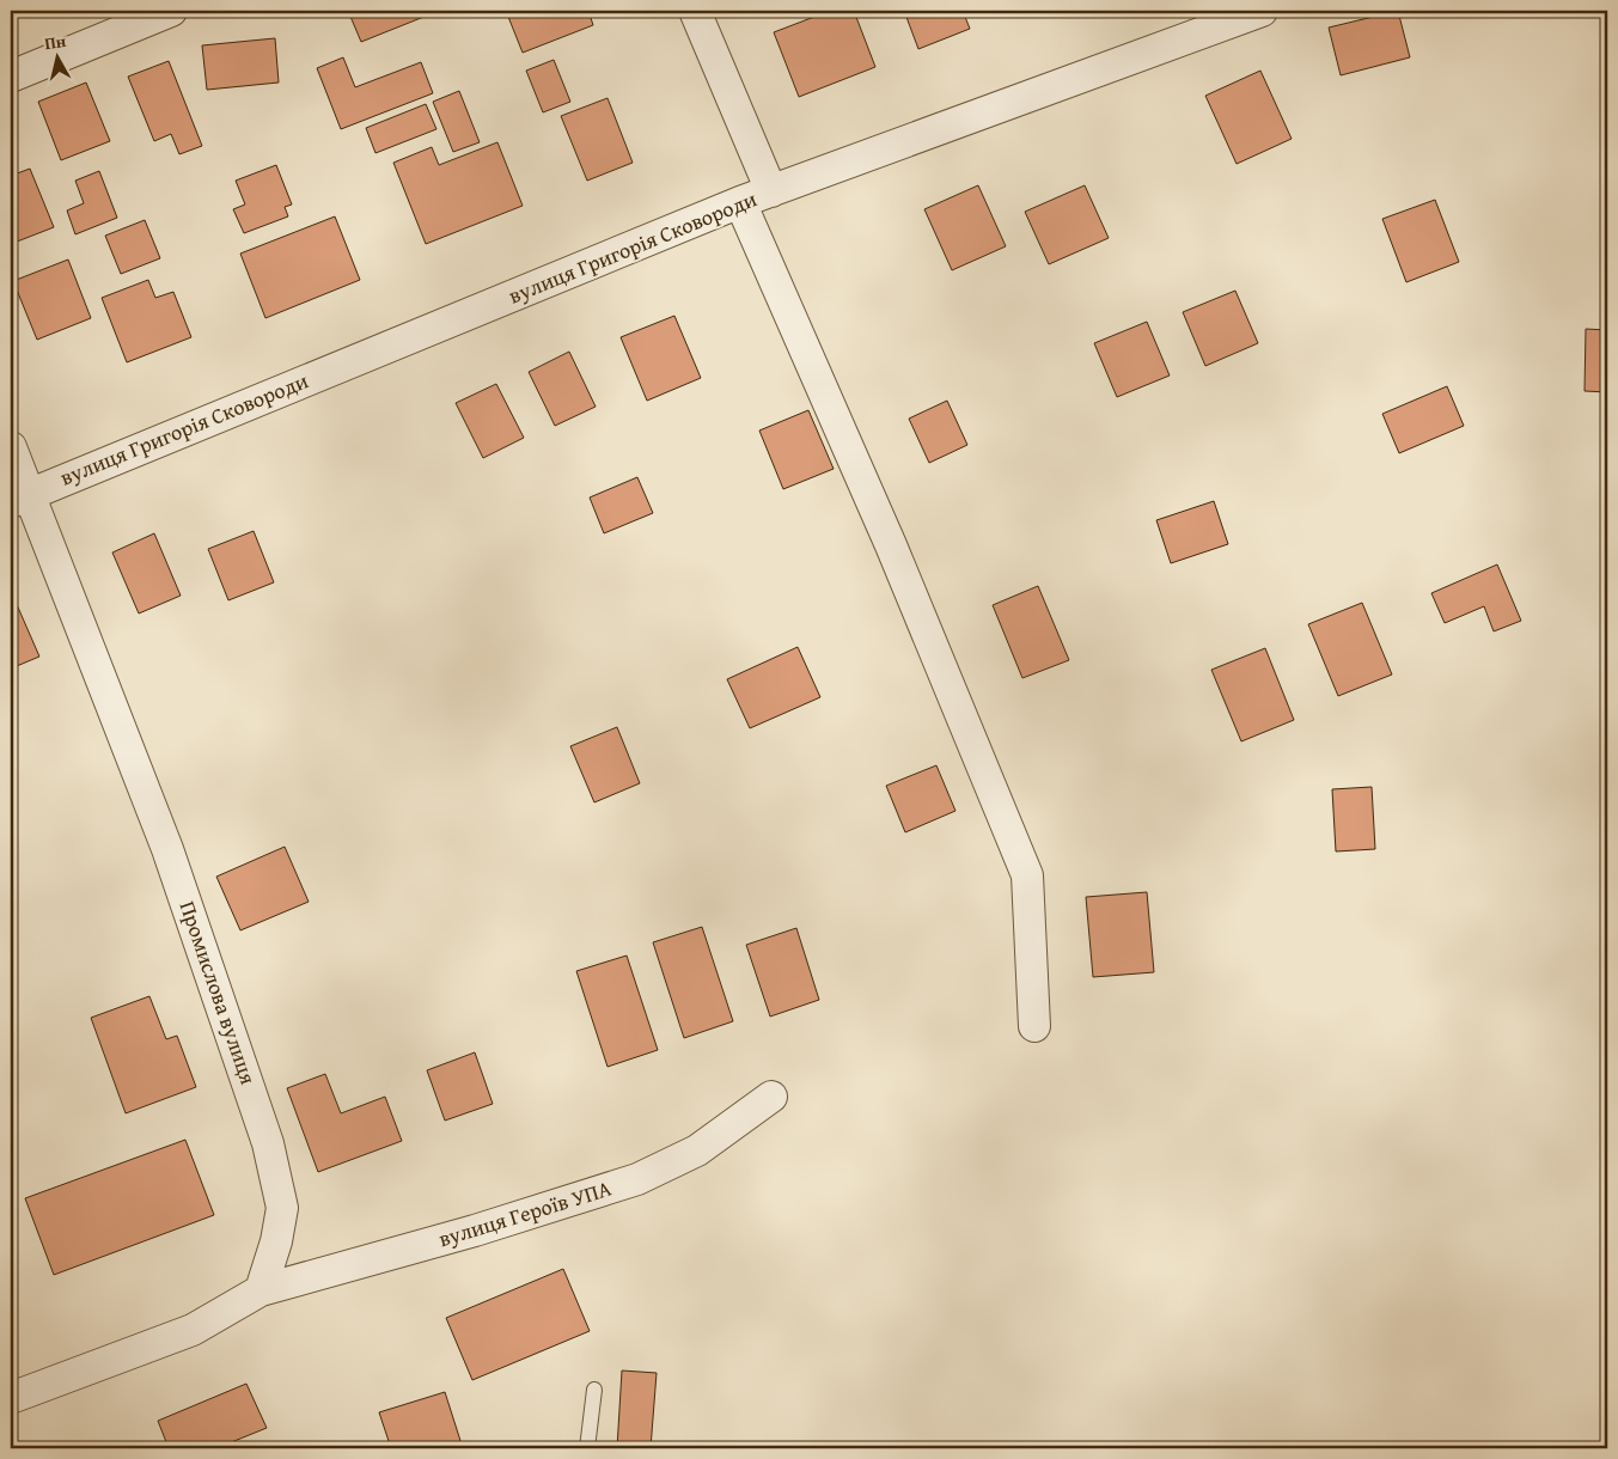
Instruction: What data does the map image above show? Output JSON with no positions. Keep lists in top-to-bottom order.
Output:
{
  "streets": {
    "street": ["вулиця Григорія Сковороди", "Промислова вулиця", "вулиця Героїв УПА"]
  },
  "crossings": [
    ["вулиця Григорія Сковороди", "Промислова вулиця"],
    ["Промислова вулиця", "вулиця Героїв УПА"]
  ],
  "north": "top"
}
